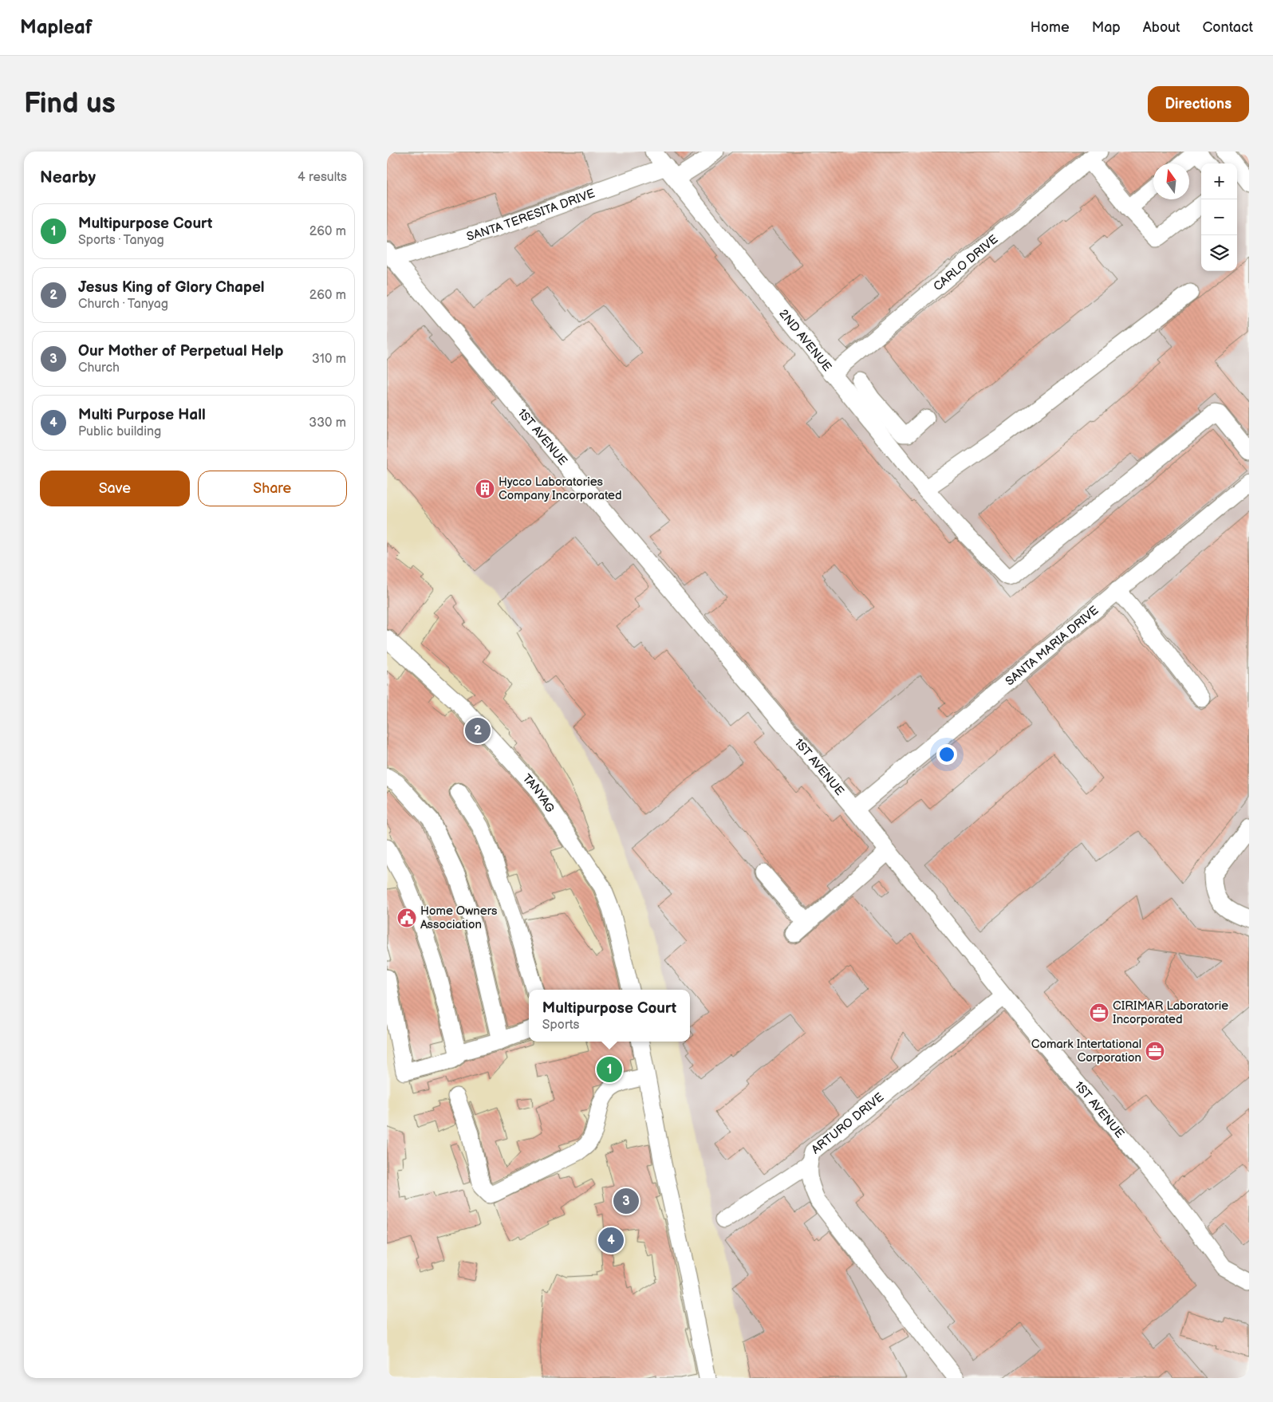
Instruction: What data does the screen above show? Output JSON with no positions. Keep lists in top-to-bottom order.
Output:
{
  "streets": {
    "street": [
      "SANTA TERESITA DRIVE",
      "CARLO DRIVE",
      "2ND AVENUE",
      "1ST AVENUE",
      "SANTA MARIA DRIVE",
      "TANYAG",
      "ARTURO DRIVE"
    ]
  },
  "crossings": [
    ["SANTA TERESITA DRIVE", "2ND AVENUE"],
    ["SANTA TERESITA DRIVE", "1ST AVENUE"],
    ["CARLO DRIVE", "2ND AVENUE"],
    ["1ST AVENUE", "SANTA MARIA DRIVE"],
    ["1ST AVENUE", "ARTURO DRIVE"]
  ],
  "places": {
    "building": ["Hycco Laboratories Company Incorporated"],
    "public building": ["Home Owners Association"],
    "office": ["CIRIMAR Laboratorie Incorporated", "Comark Intertational Corporation"]
  },
  "north": "top",
  "page": {
    "header": "Mapleaf",
    "nav": [
      "Home",
      "Map",
      "About",
      "Contact"
    ],
    "buttons": [
      "Directions",
      ["Save", "Share"]
    ],
    "title": "Find us",
    "heading": ["Nearby", "4 results"],
    "map_buttons": ["+", "−"],
    "list": [
      {
        "mark": "1",
        "name": "Multipurpose Court",
        "note": "Sports · Tanyag",
        "value": "260 m"
      },
      {
        "mark": "2",
        "name": "Jesus King of Glory Chapel",
        "note": "Church · Tanyag",
        "value": "260 m"
      },
      {
        "mark": "3",
        "name": "Our Mother of Perpetual Help",
        "note": "Church",
        "value": "310 m"
      },
      {
        "mark": "4",
        "name": "Multi Purpose Hall",
        "note": "Public building",
        "value": "330 m"
      }
    ],
    "pins": [
      "2",
      "1",
      "3",
      "4"
    ],
    "popup": ["Multipurpose Court", "Sports"]
  }
}
